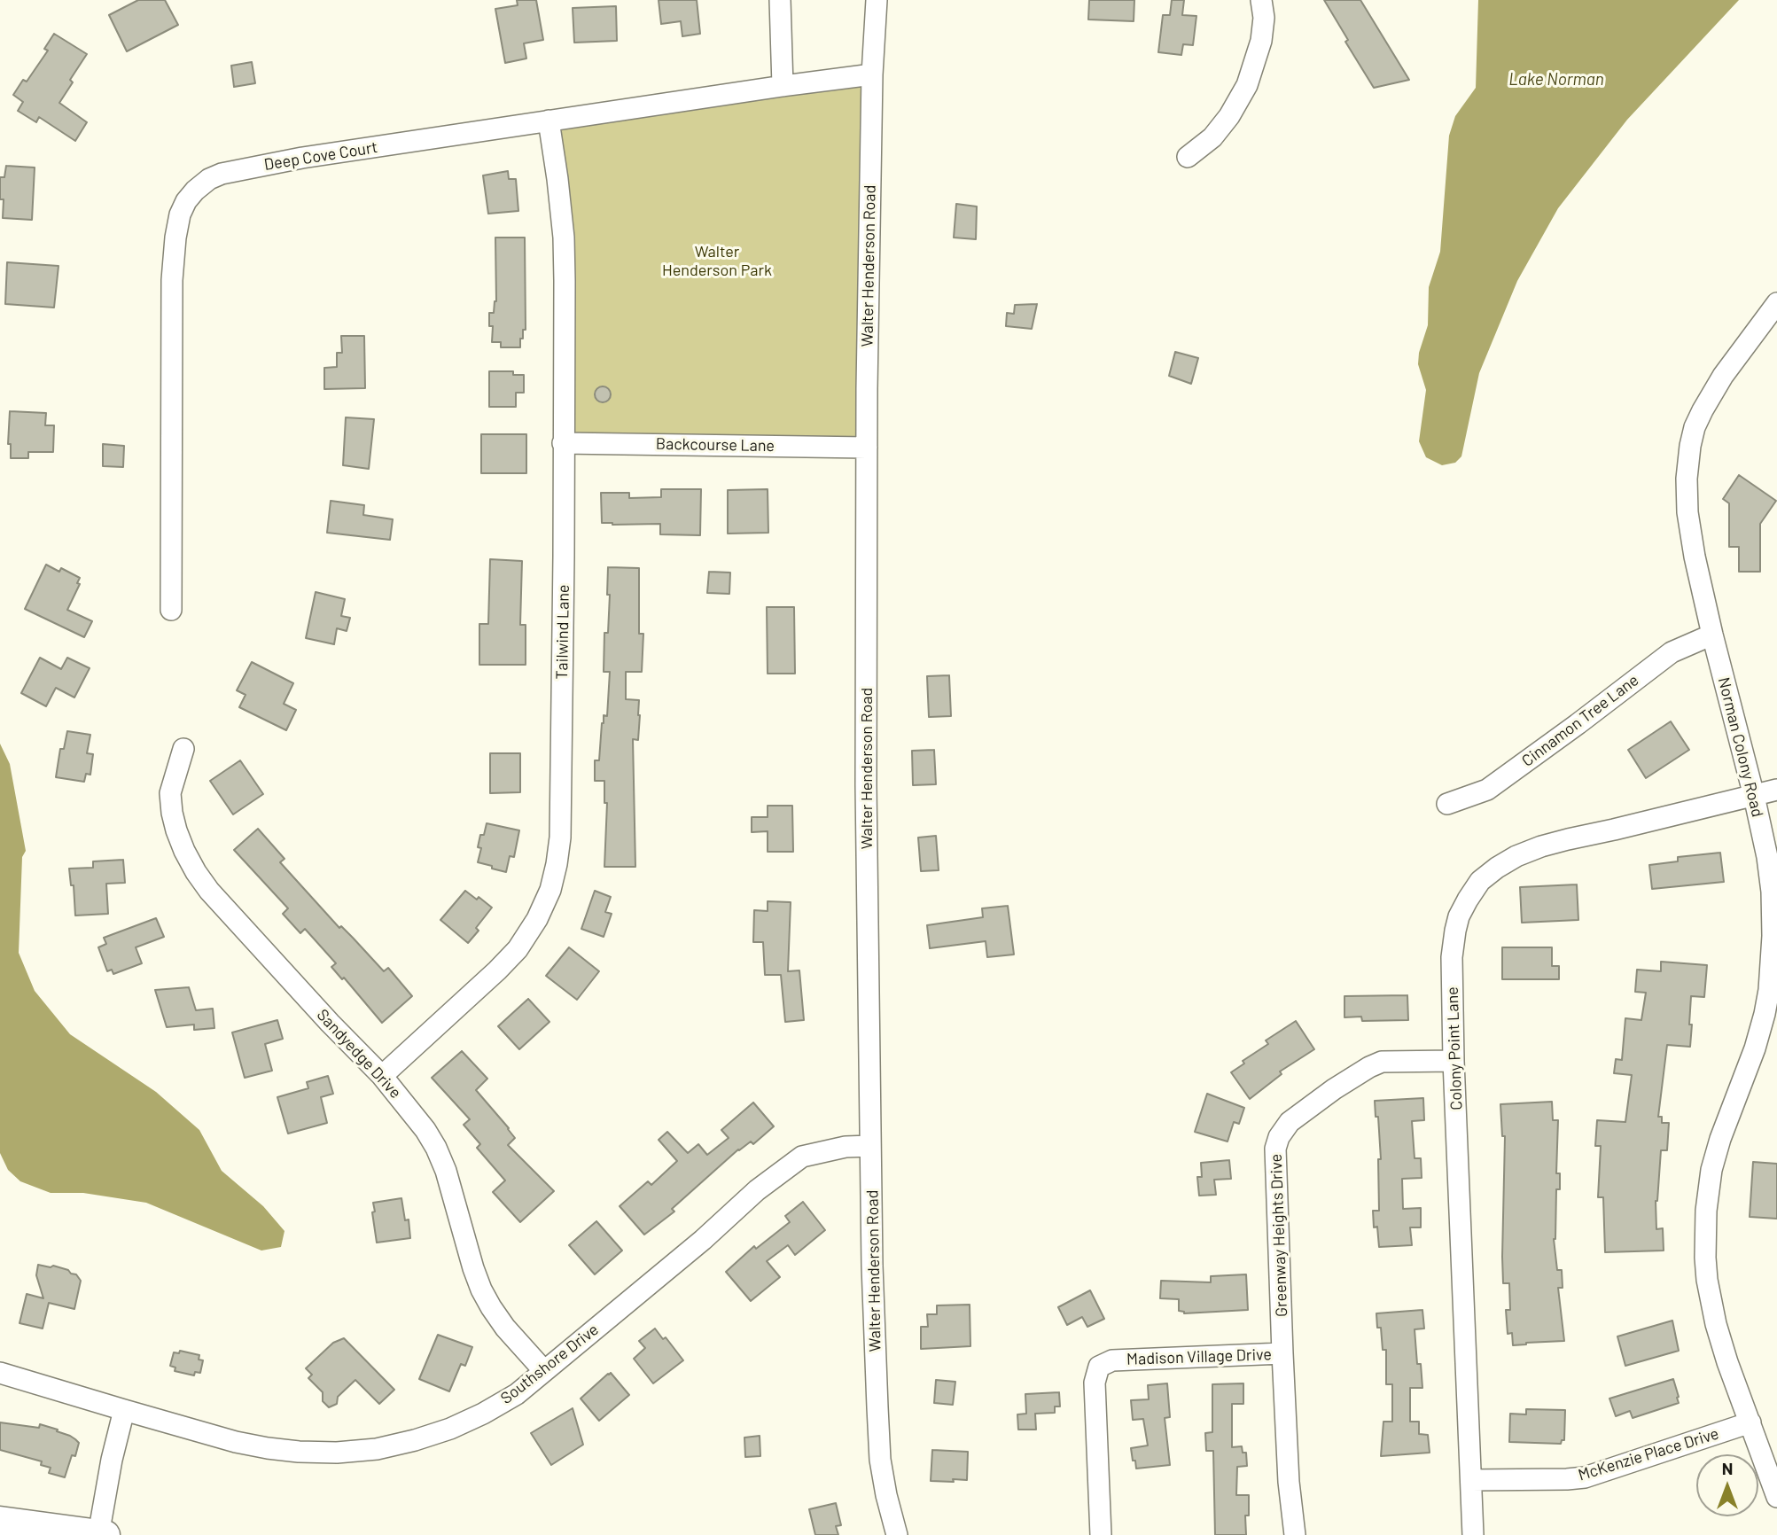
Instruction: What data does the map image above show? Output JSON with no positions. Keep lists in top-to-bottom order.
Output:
{
  "streets": {
    "street": [
      "Deep Cove Court",
      "Walter Henderson Road",
      "Backcourse Lane",
      "Tailwind Lane",
      "Cinnamon Tree Lane",
      "Norman Colony Road",
      "Colony Point Lane",
      "Sandyedge Drive",
      "Greenway Heights Drive",
      "Madison Village Drive",
      "Southshore Drive",
      "McKenzie Place Drive"
    ]
  },
  "crossings": [
    ["Deep Cove Court", "Walter Henderson Road"],
    ["Deep Cove Court", "Tailwind Lane"],
    ["Walter Henderson Road", "Backcourse Lane"],
    ["Walter Henderson Road", "Southshore Drive"],
    ["Backcourse Lane", "Tailwind Lane"],
    ["Tailwind Lane", "Sandyedge Drive"],
    ["Cinnamon Tree Lane", "Norman Colony Road"],
    ["Norman Colony Road", "Colony Point Lane"],
    ["Norman Colony Road", "McKenzie Place Drive"],
    ["Colony Point Lane", "Greenway Heights Drive"],
    ["Colony Point Lane", "McKenzie Place Drive"],
    ["Sandyedge Drive", "Southshore Drive"],
    ["Greenway Heights Drive", "Madison Village Drive"]
  ],
  "water": ["Lake Norman"],
  "parks": ["Walter Henderson Park"],
  "north": "top"
}
